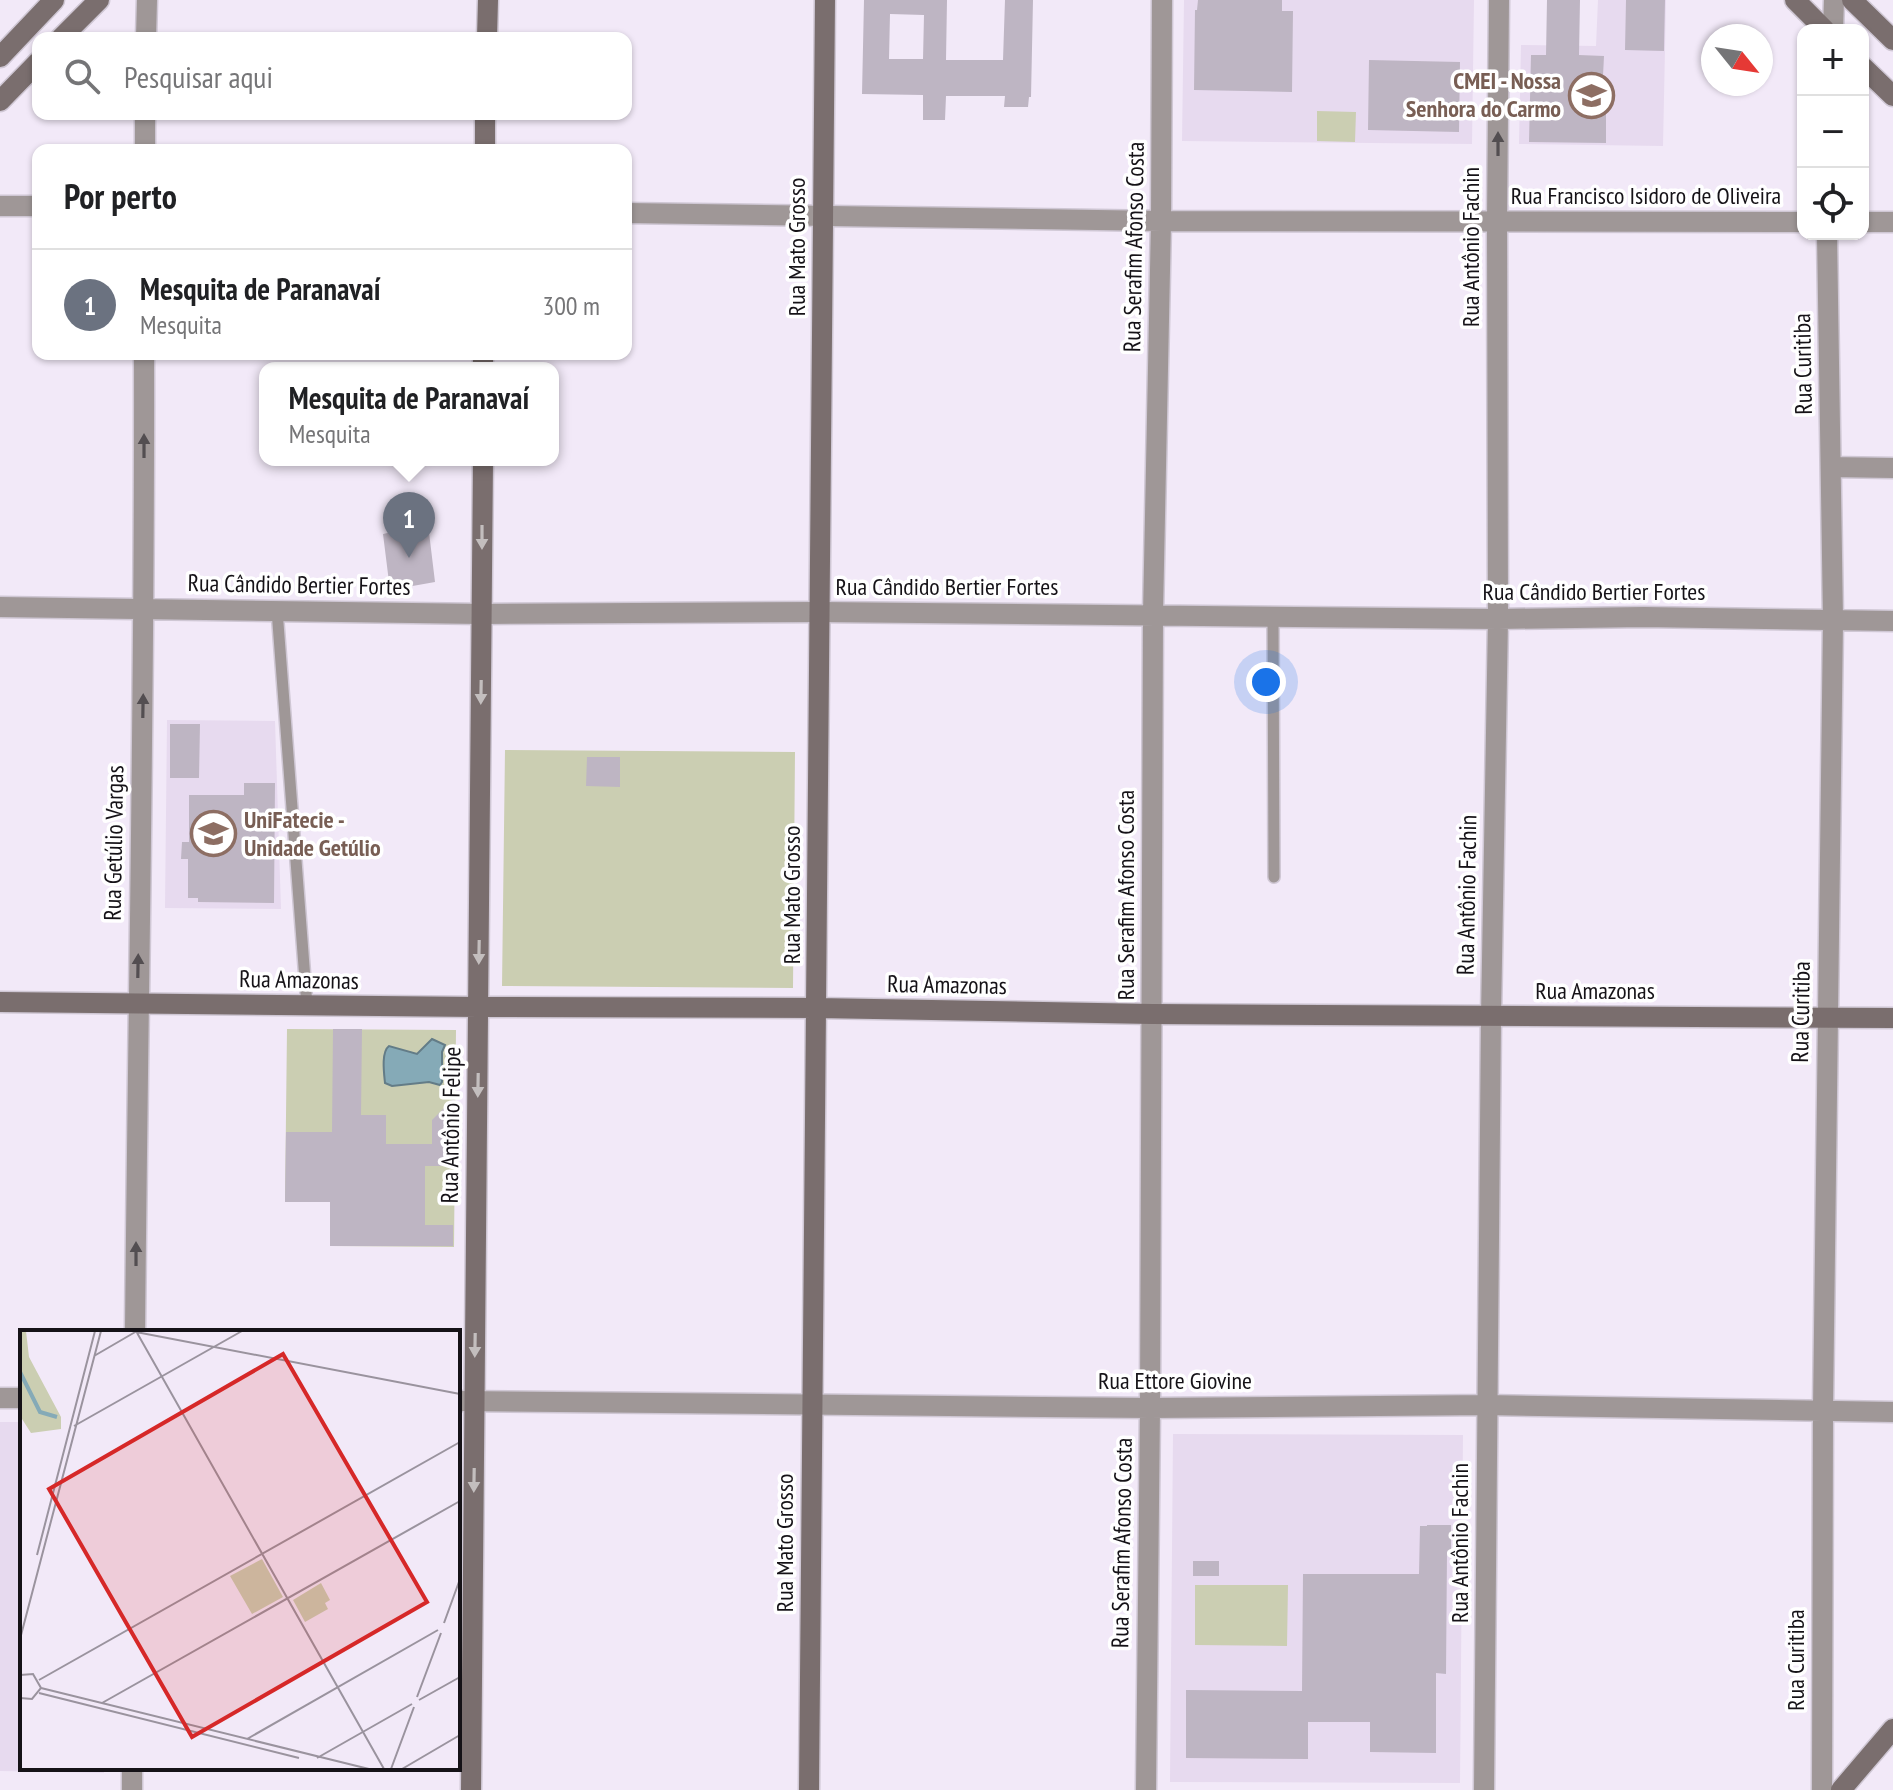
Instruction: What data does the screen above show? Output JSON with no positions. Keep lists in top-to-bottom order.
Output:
{
  "streets": {
    "street": [
      "Rua Francisco Isidoro de Oliveira",
      "Rua Mato Grosso",
      "Rua Serafim Afonso Costa",
      "Rua Antônio Fachin",
      "Rua Curitiba",
      "Rua Cândido Bertier Fortes",
      "Rua Getúlio Vargas",
      "Rua Amazonas",
      "Rua Antônio Felipe",
      "Rua Ettore Giovine"
    ]
  },
  "crossings": [
    ["Rua Francisco Isidoro de Oliveira", "Rua Mato Grosso"],
    ["Rua Francisco Isidoro de Oliveira", "Rua Serafim Afonso Costa"],
    ["Rua Francisco Isidoro de Oliveira", "Rua Antônio Fachin"],
    ["Rua Mato Grosso", "Rua Cândido Bertier Fortes"],
    ["Rua Mato Grosso", "Rua Amazonas"],
    ["Rua Mato Grosso", "Rua Ettore Giovine"],
    ["Rua Serafim Afonso Costa", "Rua Cândido Bertier Fortes"],
    ["Rua Serafim Afonso Costa", "Rua Amazonas"],
    ["Rua Serafim Afonso Costa", "Rua Ettore Giovine"],
    ["Rua Antônio Fachin", "Rua Cândido Bertier Fortes"],
    ["Rua Antônio Fachin", "Rua Amazonas"],
    ["Rua Antônio Fachin", "Rua Ettore Giovine"],
    ["Rua Curitiba", "Rua Cândido Bertier Fortes"],
    ["Rua Curitiba", "Rua Amazonas"],
    ["Rua Curitiba", "Rua Ettore Giovine"],
    ["Rua Cândido Bertier Fortes", "Rua Getúlio Vargas"],
    ["Rua Cândido Bertier Fortes", "Rua Antônio Felipe"],
    ["Rua Getúlio Vargas", "Rua Amazonas"],
    ["Rua Amazonas", "Rua Antônio Felipe"],
    ["Rua Antônio Felipe", "Rua Ettore Giovine"]
  ],
  "one_way": ["Rua Getúlio Vargas", "Rua Antônio Felipe"],
  "places": {
    "school or university": ["CMEI - Nossa Senhora do Carmo", "UniFatecie - Unidade Getúlio"]
  },
  "north": "bottom right",
  "page": {
    "map_buttons": ["+", "−"],
    "search": "Pesquisar aqui",
    "heading": "Por perto",
    "list": [
      {
        "mark": "1",
        "name": "Mesquita de Paranavaí",
        "note": "Mesquita",
        "value": "300 m"
      }
    ],
    "popup": ["Mesquita de Paranavaí", "Mesquita"],
    "pins": "1"
  }
}
